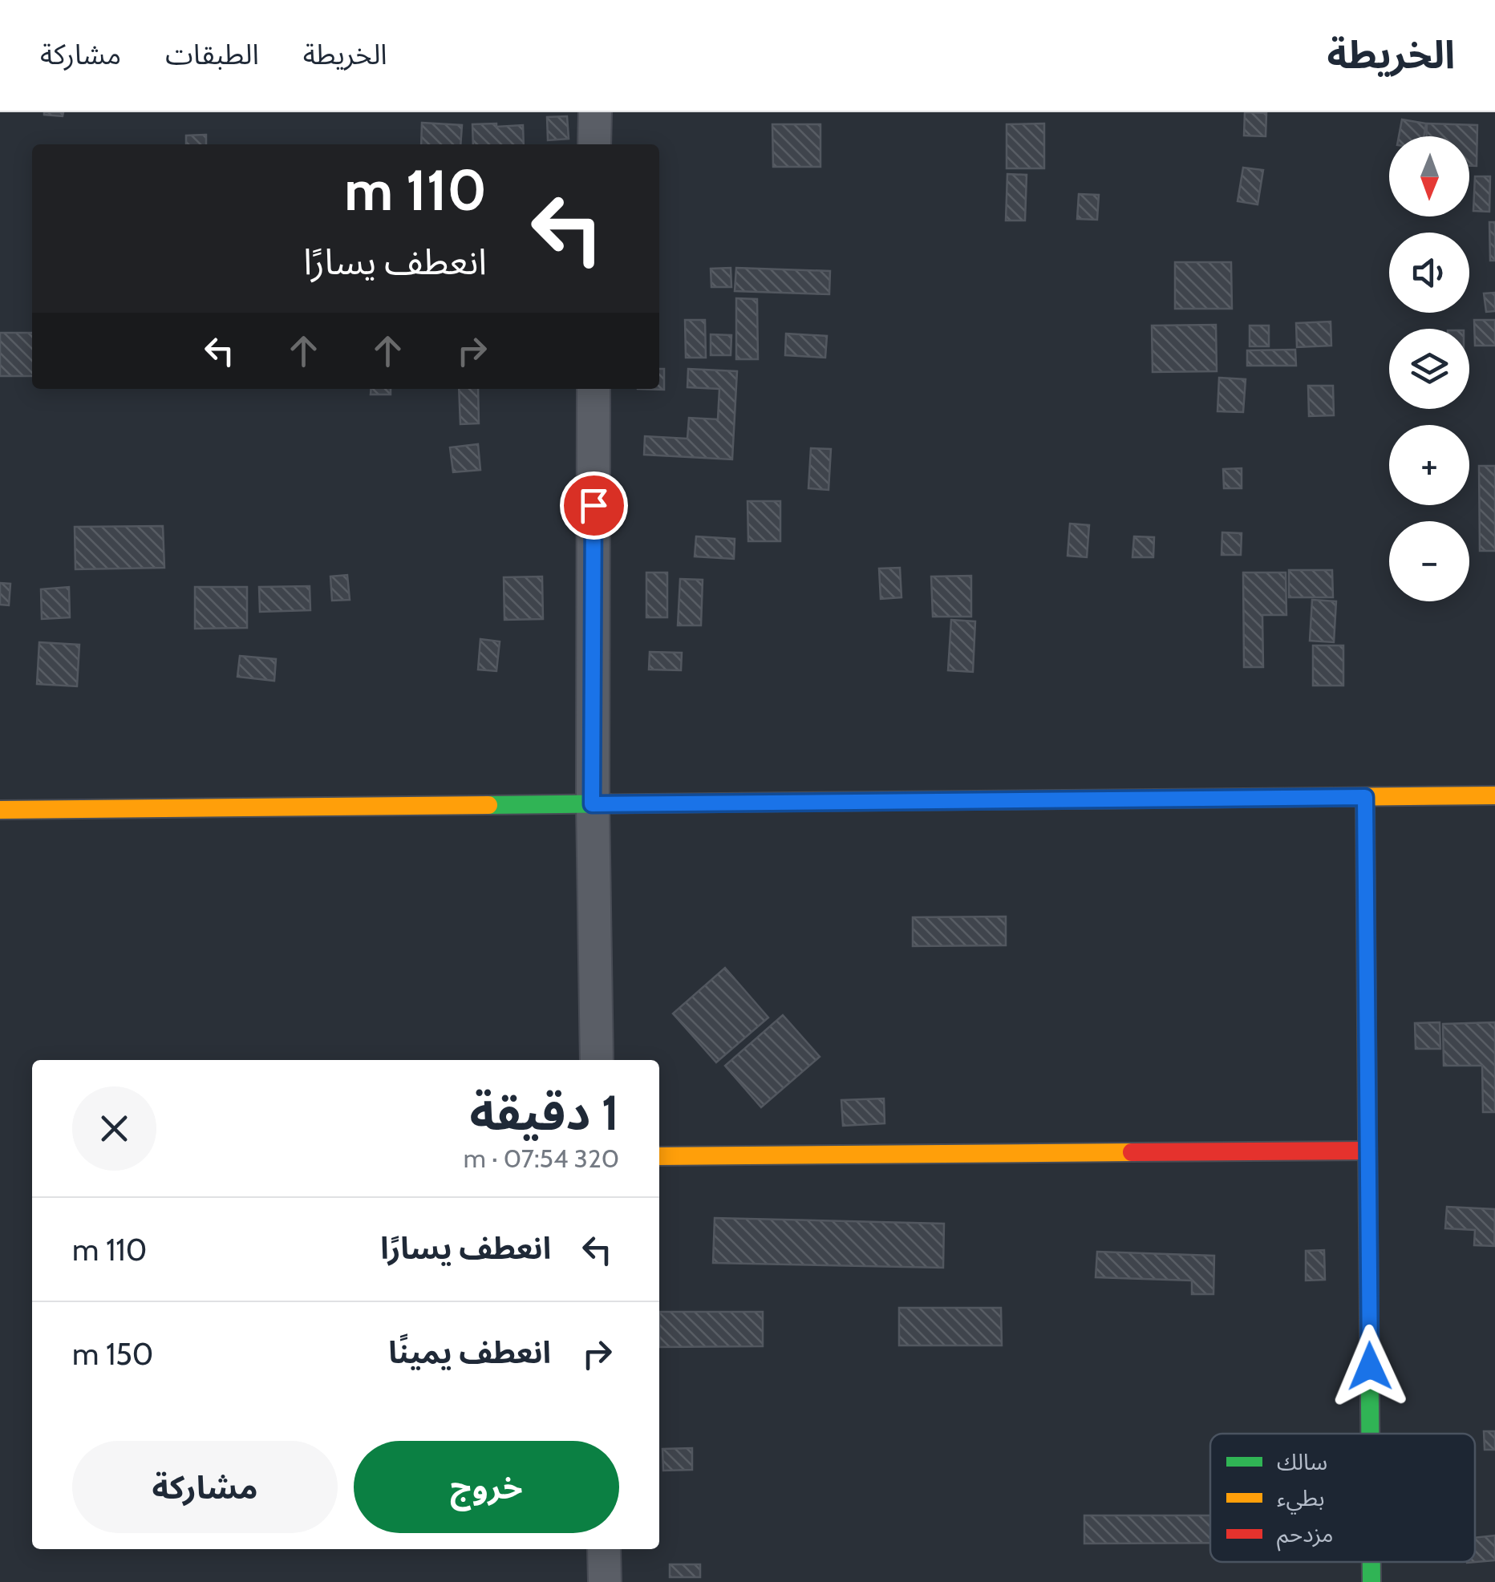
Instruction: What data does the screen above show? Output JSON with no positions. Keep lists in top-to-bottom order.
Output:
{
  "legend": ["سالك", "بطيء", "مزدحم"],
  "north": "bottom",
  "page": {
    "header": "الخريطة",
    "nav": ["الخريطة", "الطبقات", "مشاركة"],
    "map_buttons": ["+", "−"],
    "turn": ["110 m", "انعطف يسارًا"],
    "heading": ["1 دقيقة", "320 m · 07:54"],
    "list": [
      {
        "name": "انعطف يسارًا",
        "value": "110 m"
      },
      {
        "name": "انعطف يمينًا",
        "value": "150 m"
      }
    ],
    "buttons": ["خروج", "مشاركة"]
  }
}
